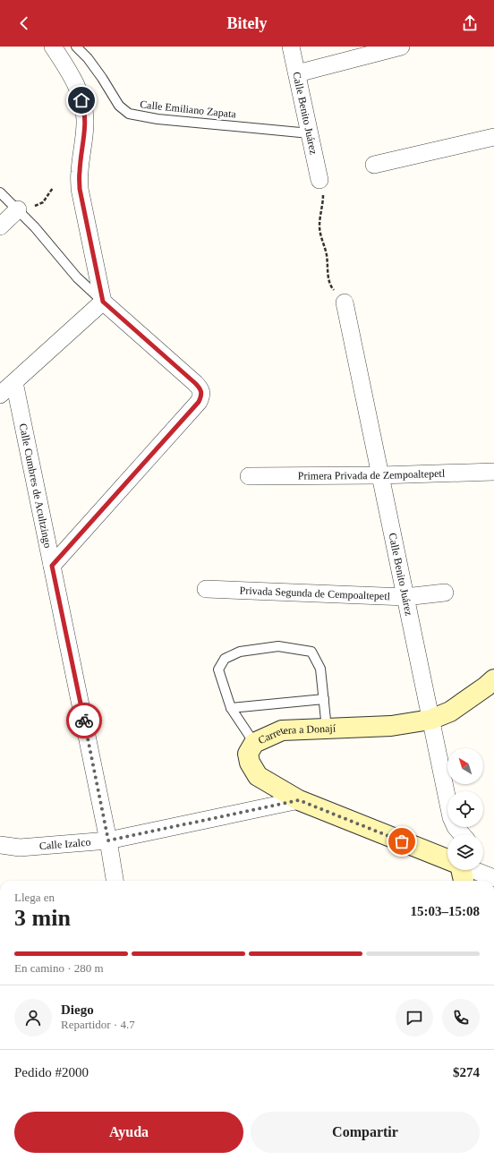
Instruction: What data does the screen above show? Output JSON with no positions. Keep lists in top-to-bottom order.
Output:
{
  "streets": {
    "main road": ["Carretera a Donají"],
    "street": [
      "Calle Benito Juárez",
      "Primera Privada de Zempoaltepetl",
      "Calle Cumbres de Acultzingo",
      "Privada Segunda de Cempoaltepetl",
      "Calle Izalco"
    ],
    "lane": ["Calle Emiliano Zapata"]
  },
  "crossings": [
    ["Calle Emiliano Zapata", "Calle Benito Juárez"],
    ["Calle Benito Juárez", "Primera Privada de Zempoaltepetl"],
    ["Calle Benito Juárez", "Privada Segunda de Cempoaltepetl"],
    ["Calle Benito Juárez", "Carretera a Donají"],
    ["Calle Cumbres de Acultzingo", "Calle Izalco"],
    ["Carretera a Donají", "Calle Izalco"]
  ],
  "north": "top left",
  "page": {
    "header": "Bitely",
    "heading": ["3 min", "Llega en", "15:03–15:08"],
    "panel": [
      "Diego",
      "Repartidor · 4.7",
      "Pedido #2000",
      "$274"
    ],
    "bar": "En camino · 280 m",
    "buttons": ["Ayuda", "Compartir"]
  }
}
